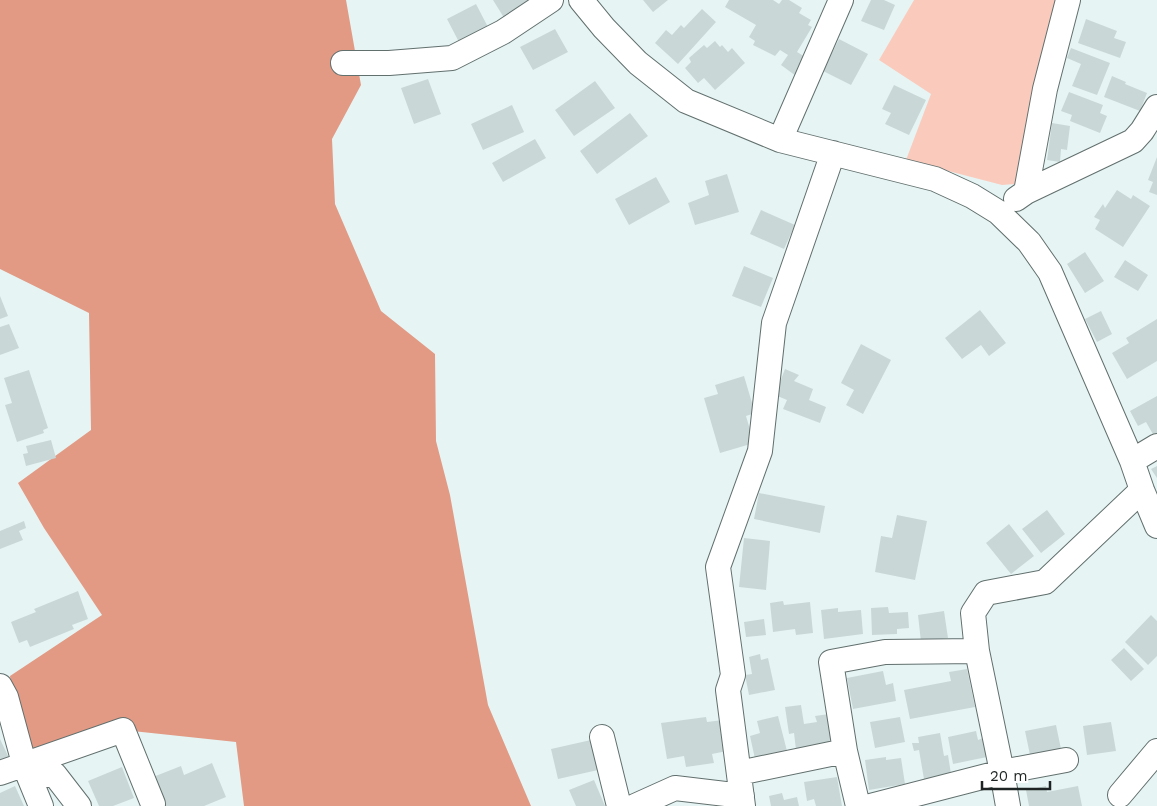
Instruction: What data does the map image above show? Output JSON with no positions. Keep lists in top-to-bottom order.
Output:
{
  "scale_bar": "20 m"
}
